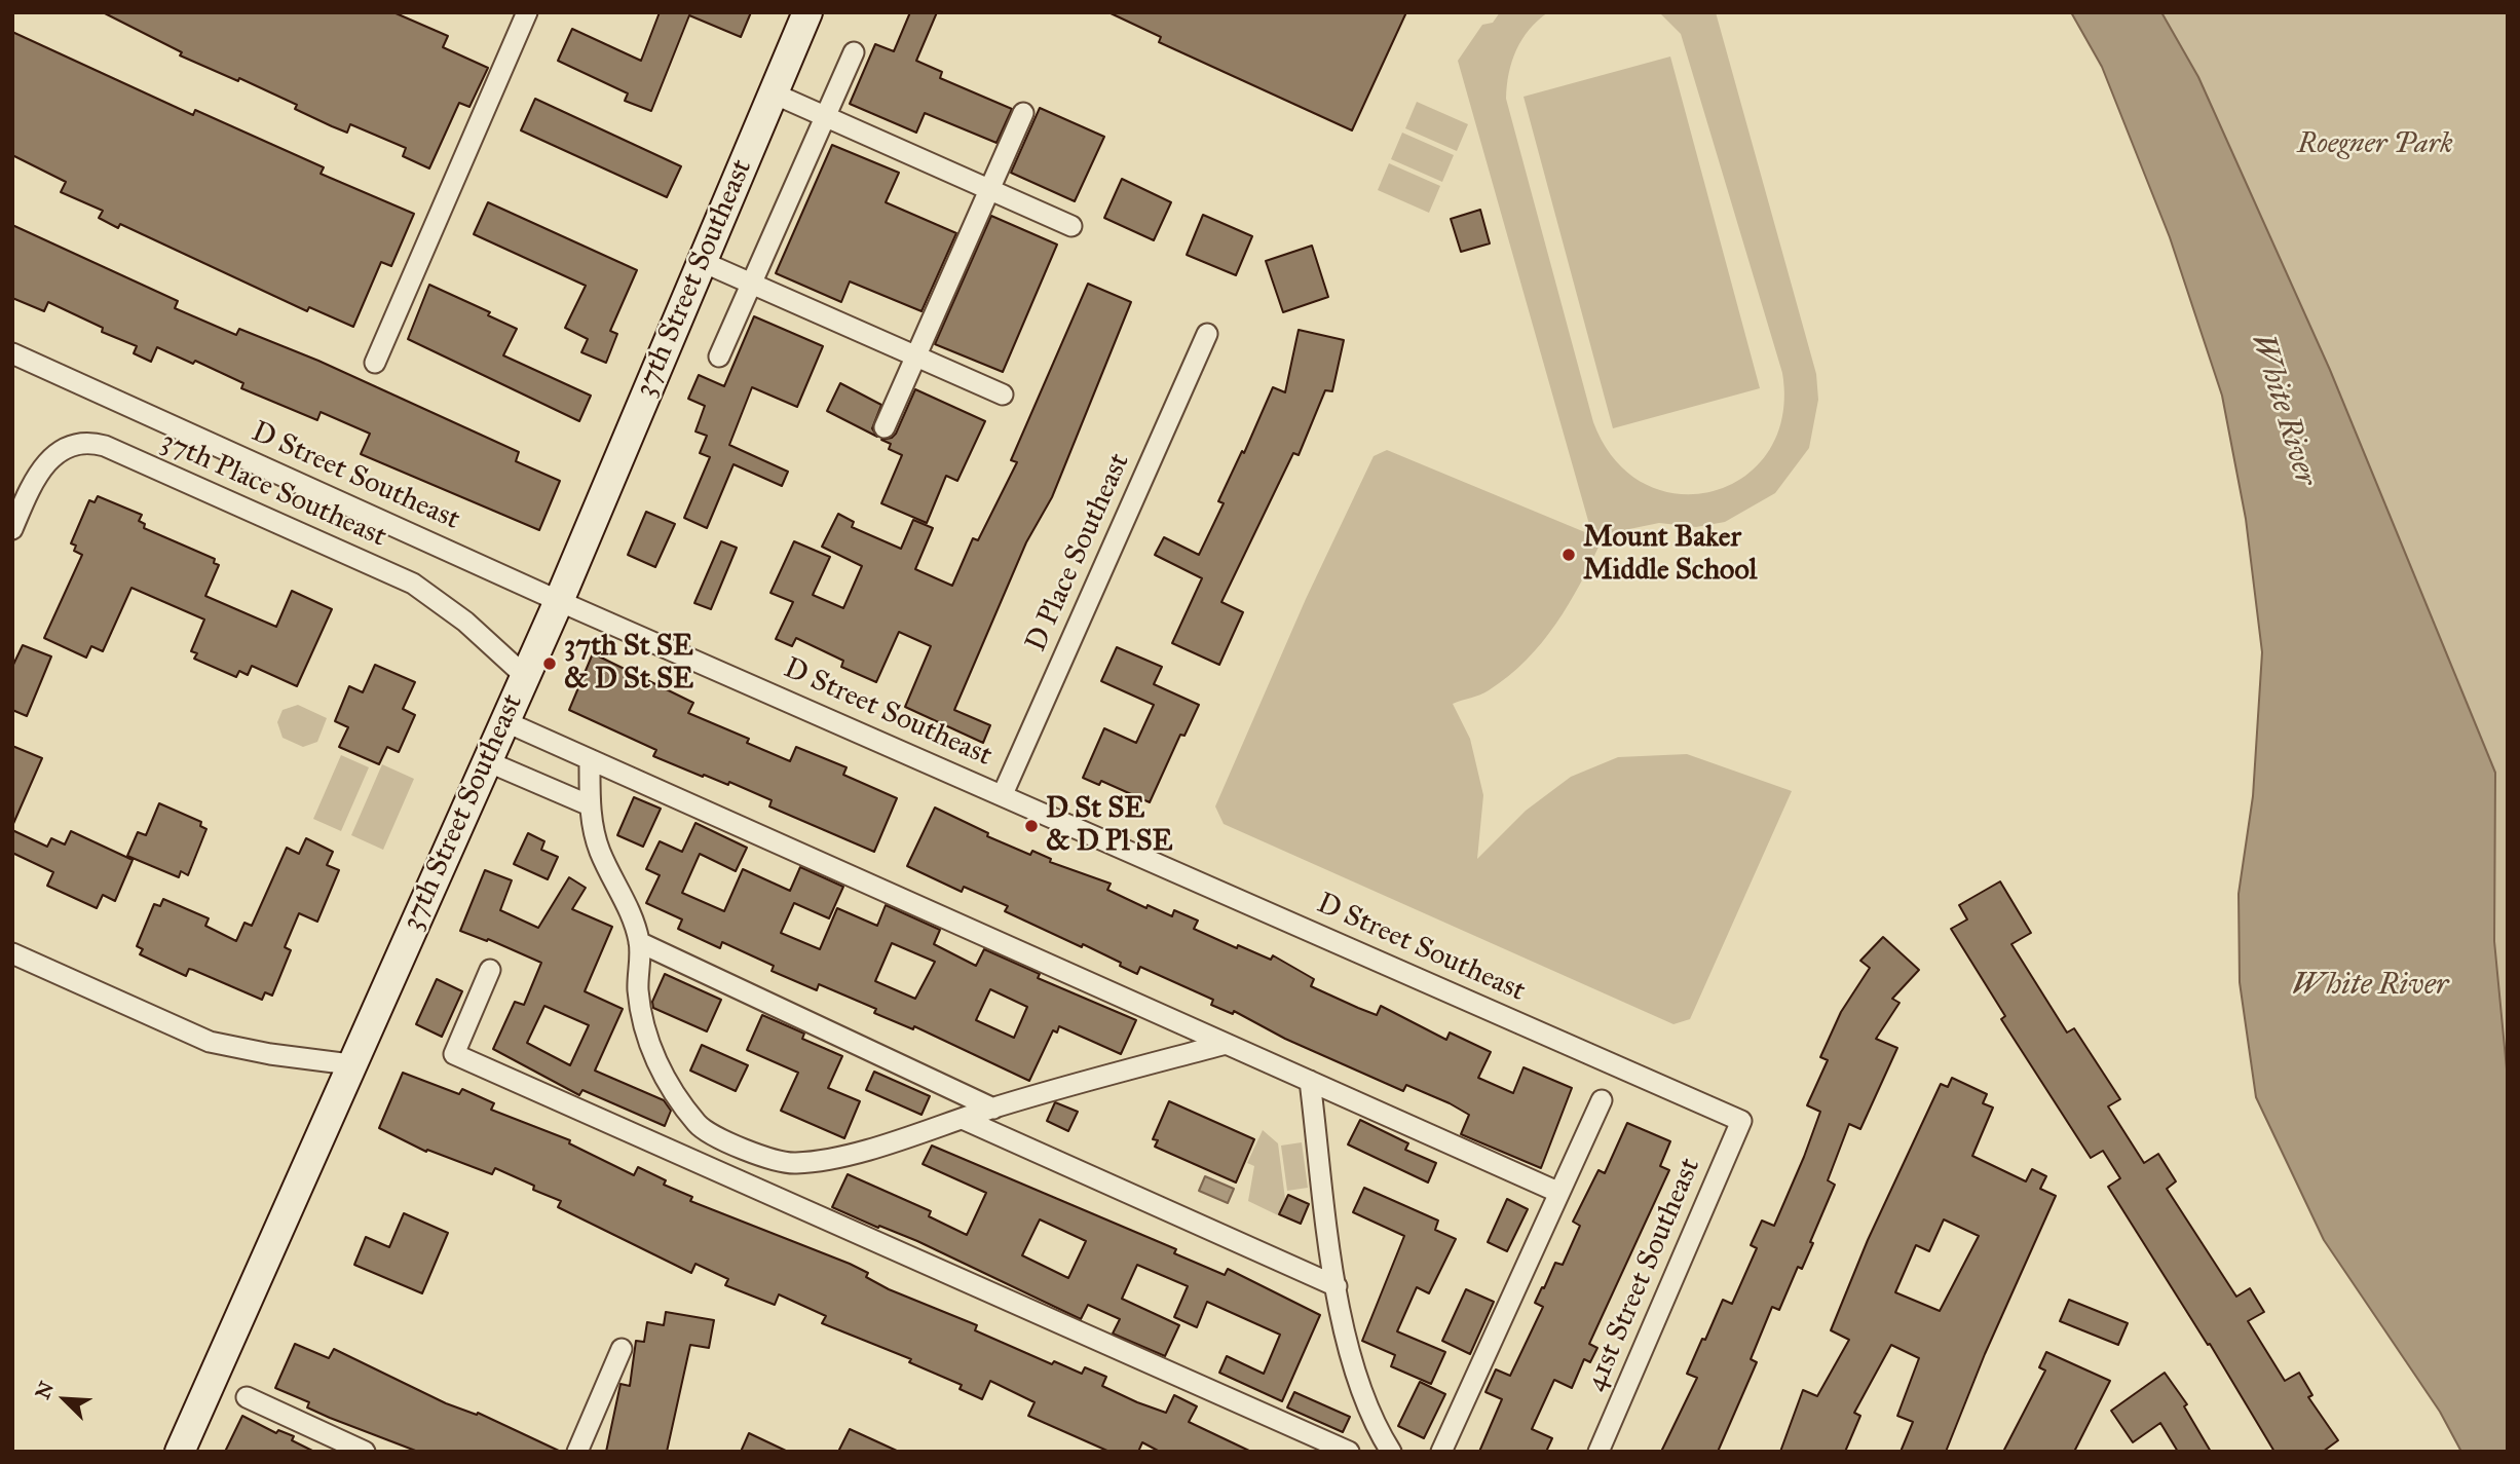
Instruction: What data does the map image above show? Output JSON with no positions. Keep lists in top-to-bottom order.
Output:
{
  "streets": {
    "street": [
      "37th Street Southeast",
      "D Street Southeast",
      "37th Place Southeast",
      "D Place Southeast",
      "41st Street Southeast"
    ]
  },
  "crossings": [
    ["37th Street Southeast", "D Street Southeast"],
    ["37th Street Southeast", "37th Place Southeast"],
    ["D Street Southeast", "D Place Southeast"],
    ["D Street Southeast", "41st Street Southeast"]
  ],
  "water": ["White River"],
  "parks": ["Roegner Park"],
  "places": ["Mount Baker Middle School", "37th St SE & D St SE", "D St SE & D Pl SE"],
  "north": "top left"
}
